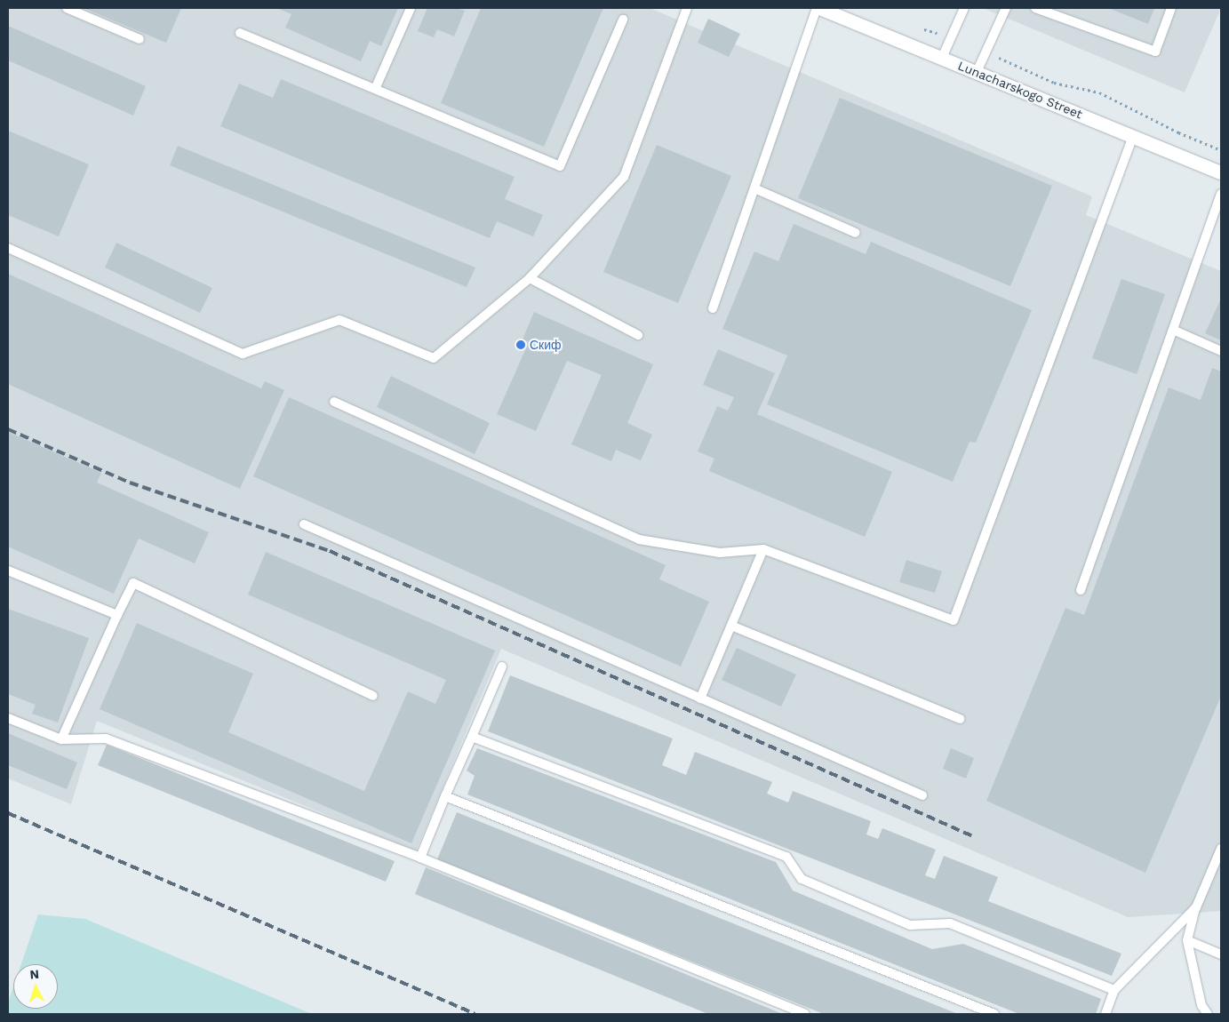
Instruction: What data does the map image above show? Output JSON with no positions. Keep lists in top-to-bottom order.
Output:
{
  "streets": {
    "main road": ["Lunacharskogo Street"]
  },
  "places": ["Скиф"],
  "north": "top"
}
